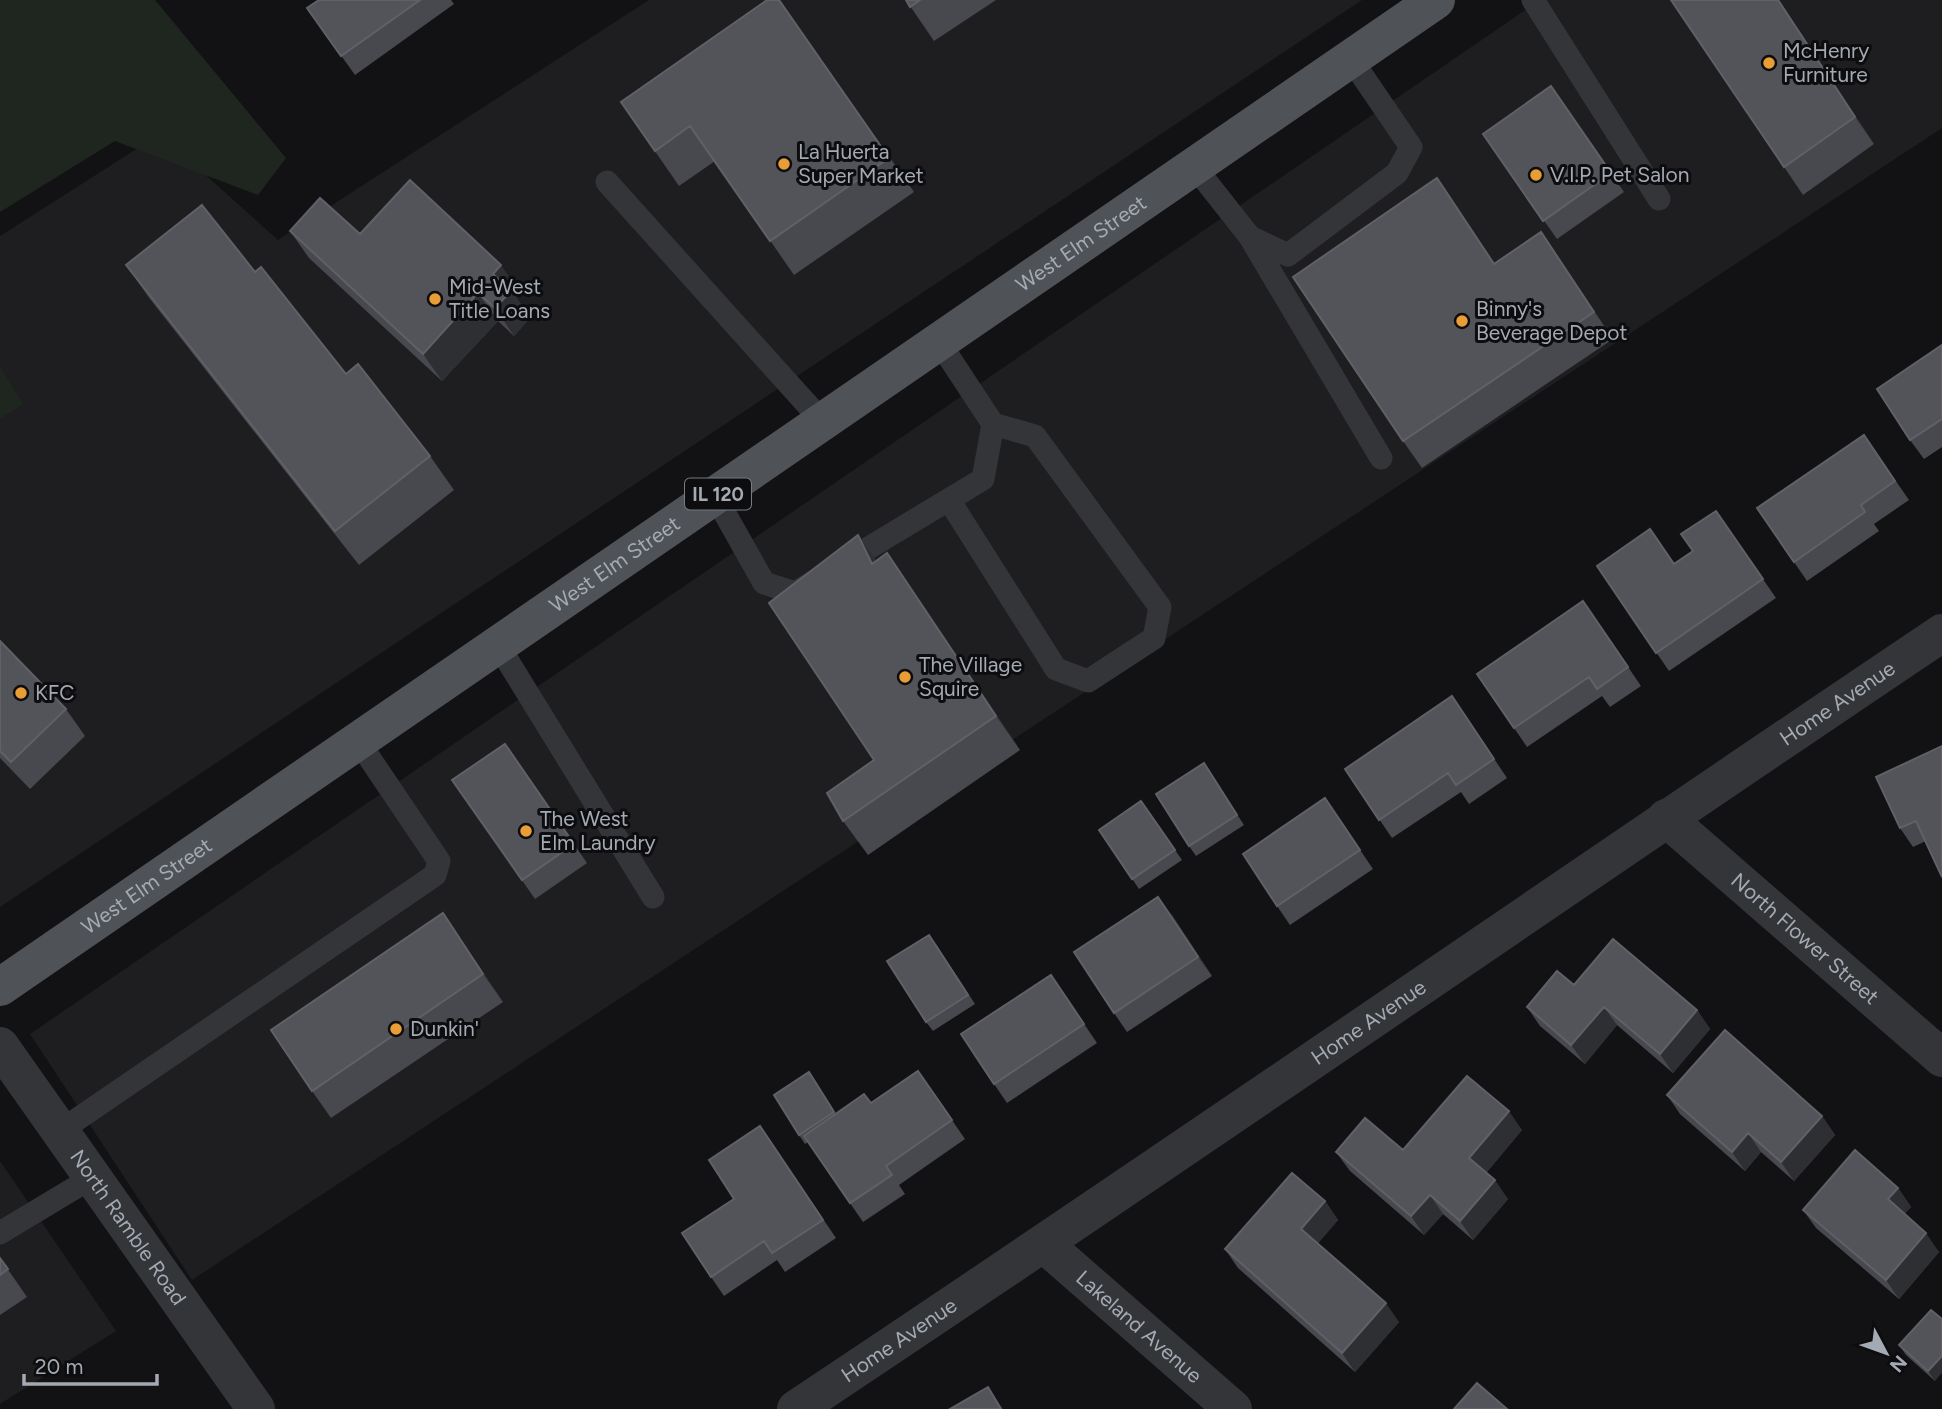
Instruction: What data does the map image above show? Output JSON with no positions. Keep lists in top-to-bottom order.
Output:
{
  "streets": {
    "main road": ["West Elm Street", "IL 120"],
    "street": [
      "Home Avenue",
      "North Flower Street",
      "North Ramble Road",
      "Lakeland Avenue"
    ]
  },
  "crossings": [
    ["Home Avenue", "North Flower Street"],
    ["Home Avenue", "Lakeland Avenue"]
  ],
  "places": [
    "McHenry Furniture",
    "La Huerta Super Market",
    "V.I.P. Pet Salon",
    "Mid-West Title Loans",
    "Binny's Beverage Depot",
    "The Village Squire",
    "KFC",
    "The West Elm Laundry",
    "Dunkin'"
  ],
  "scale_bar": "20 m",
  "north": "bottom right"
}
